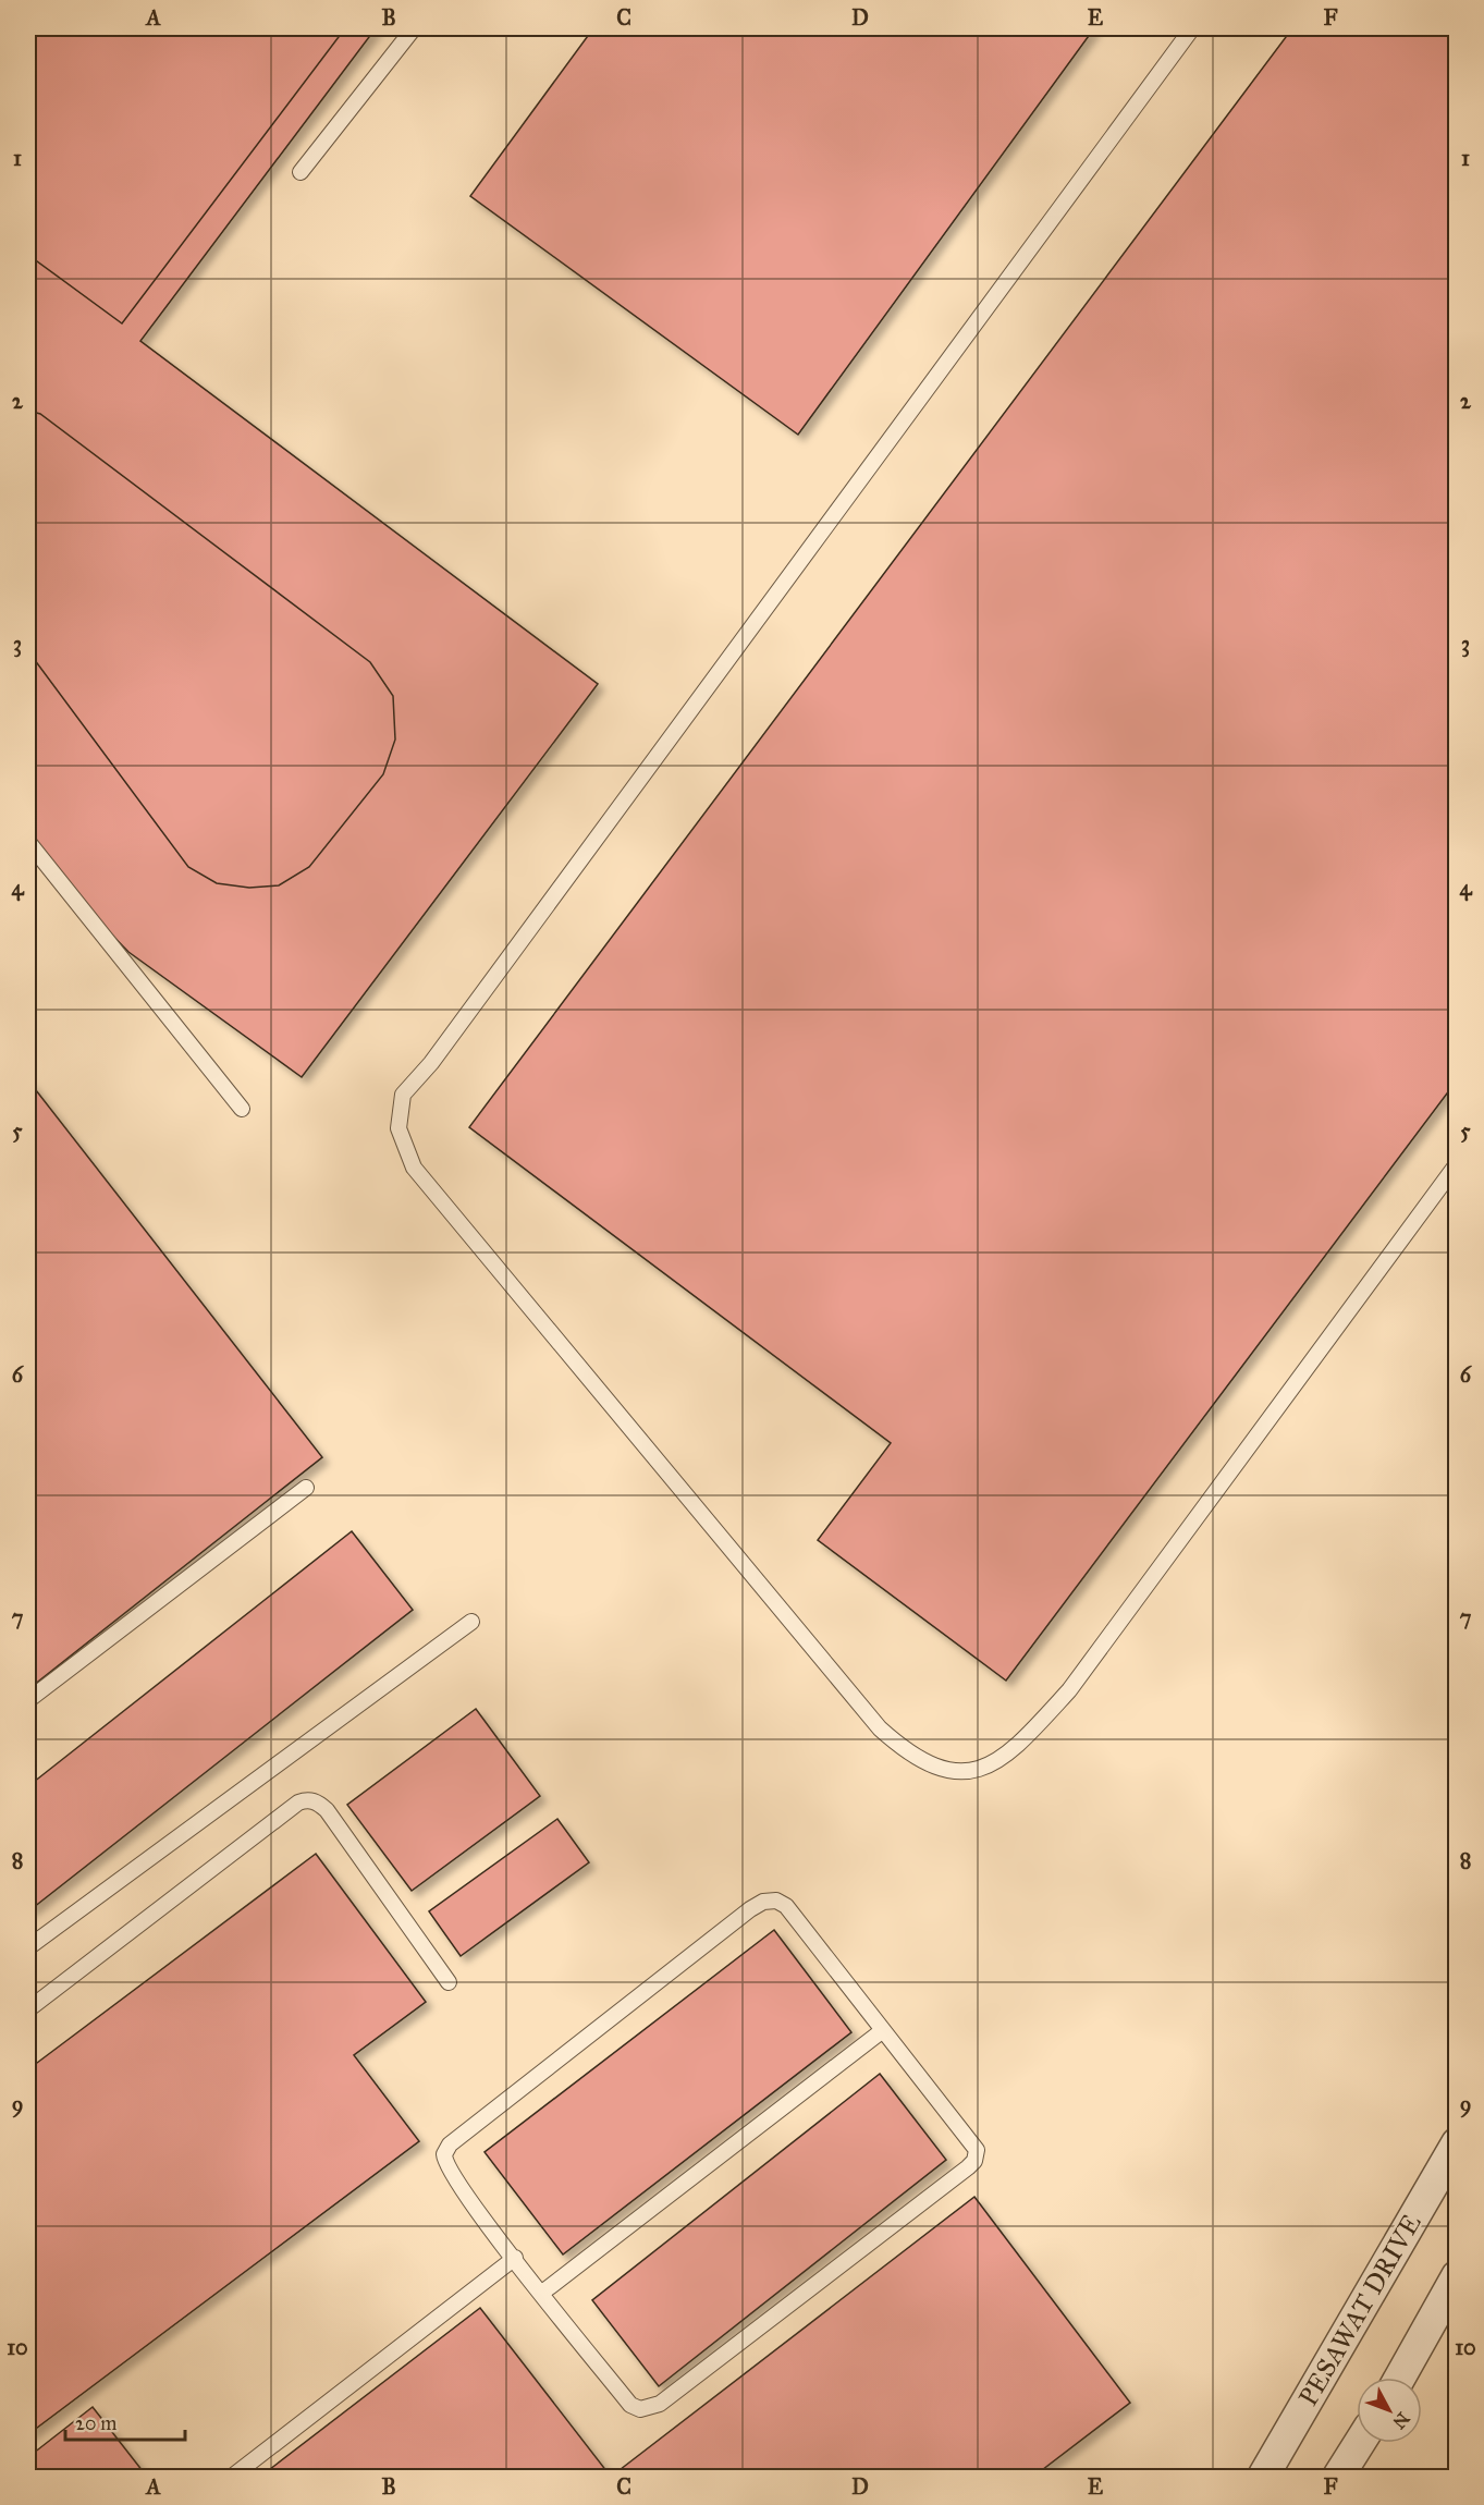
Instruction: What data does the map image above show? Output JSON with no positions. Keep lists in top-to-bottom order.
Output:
{
  "streets": {
    "street": ["PESAWAT DRIVE"]
  },
  "scale_bar": "20 m",
  "north": "bottom right",
  "grid": {
    "columns": [
      "A",
      "B",
      "C",
      "D",
      "E",
      "F"
    ],
    "rows": [
      "1",
      "2",
      "3",
      "4",
      "5",
      "6",
      "7",
      "8",
      "9",
      "10"
    ]
  }
}
